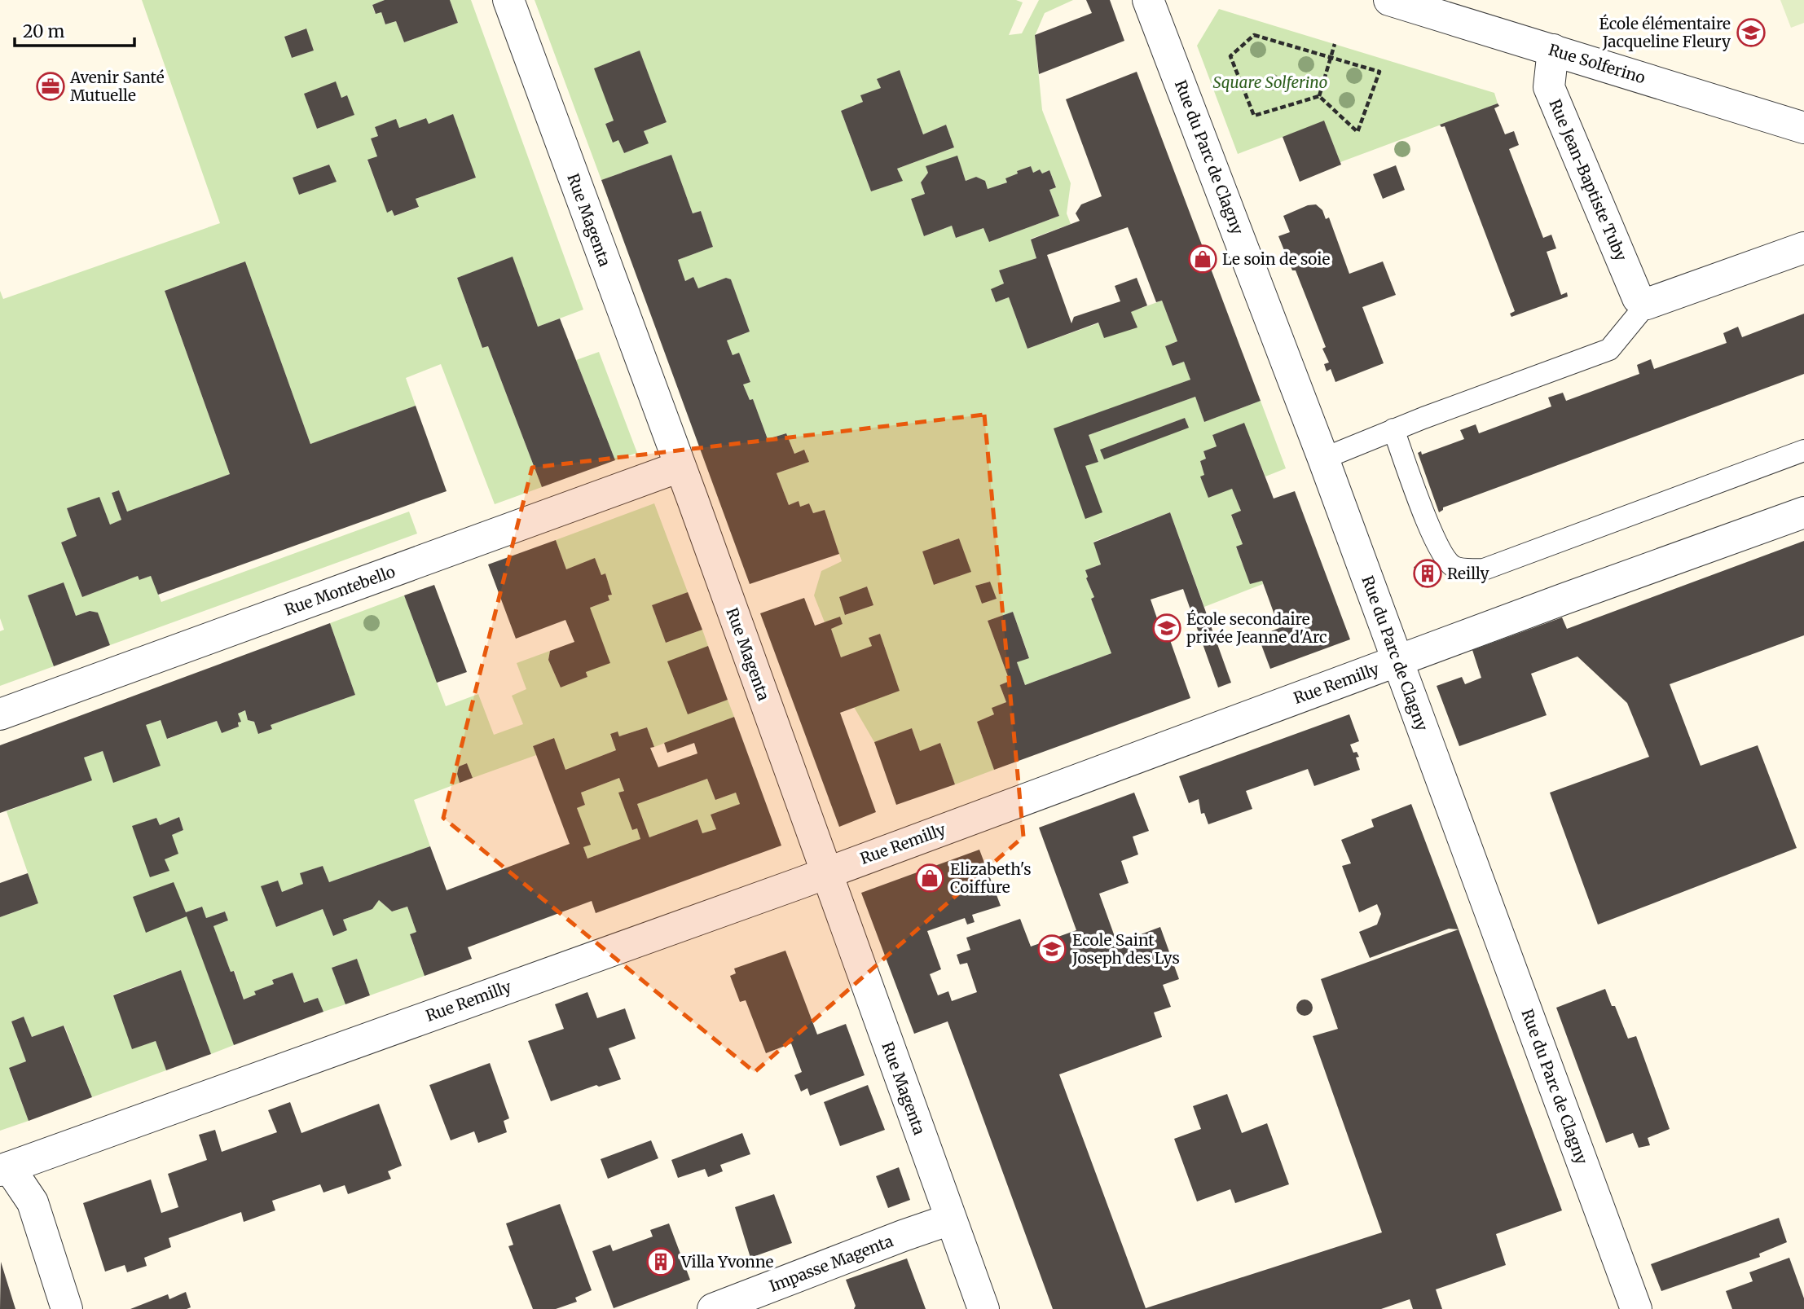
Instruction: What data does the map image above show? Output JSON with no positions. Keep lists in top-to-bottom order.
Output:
{
  "streets": {
    "street": [
      "Rue Solferino",
      "Rue du Parc de Clagny",
      "Rue Jean-Baptiste Tuby",
      "Rue Magenta",
      "Rue Montebello",
      "Rue Remilly",
      "Impasse Magenta"
    ]
  },
  "crossings": [
    ["Rue Solferino", "Rue Jean-Baptiste Tuby"],
    ["Rue du Parc de Clagny", "Rue Remilly"],
    ["Rue Magenta", "Rue Montebello"],
    ["Rue Magenta", "Rue Remilly"],
    ["Rue Magenta", "Impasse Magenta"]
  ],
  "parks": ["Square Solferino"],
  "places": {
    "school or university": ["École élémentaire Jacqueline Fleury", "École secondaire privée Jeanne d'Arc", "Ecole Saint Joseph des Lys"],
    "office": ["Avenir Santé Mutuelle"],
    "shop": ["Le soin de soie", "Elizabeth's Coiffure"],
    "building": ["Reilly", "Villa Yvonne"]
  },
  "scale_bar": "20 m"
}
